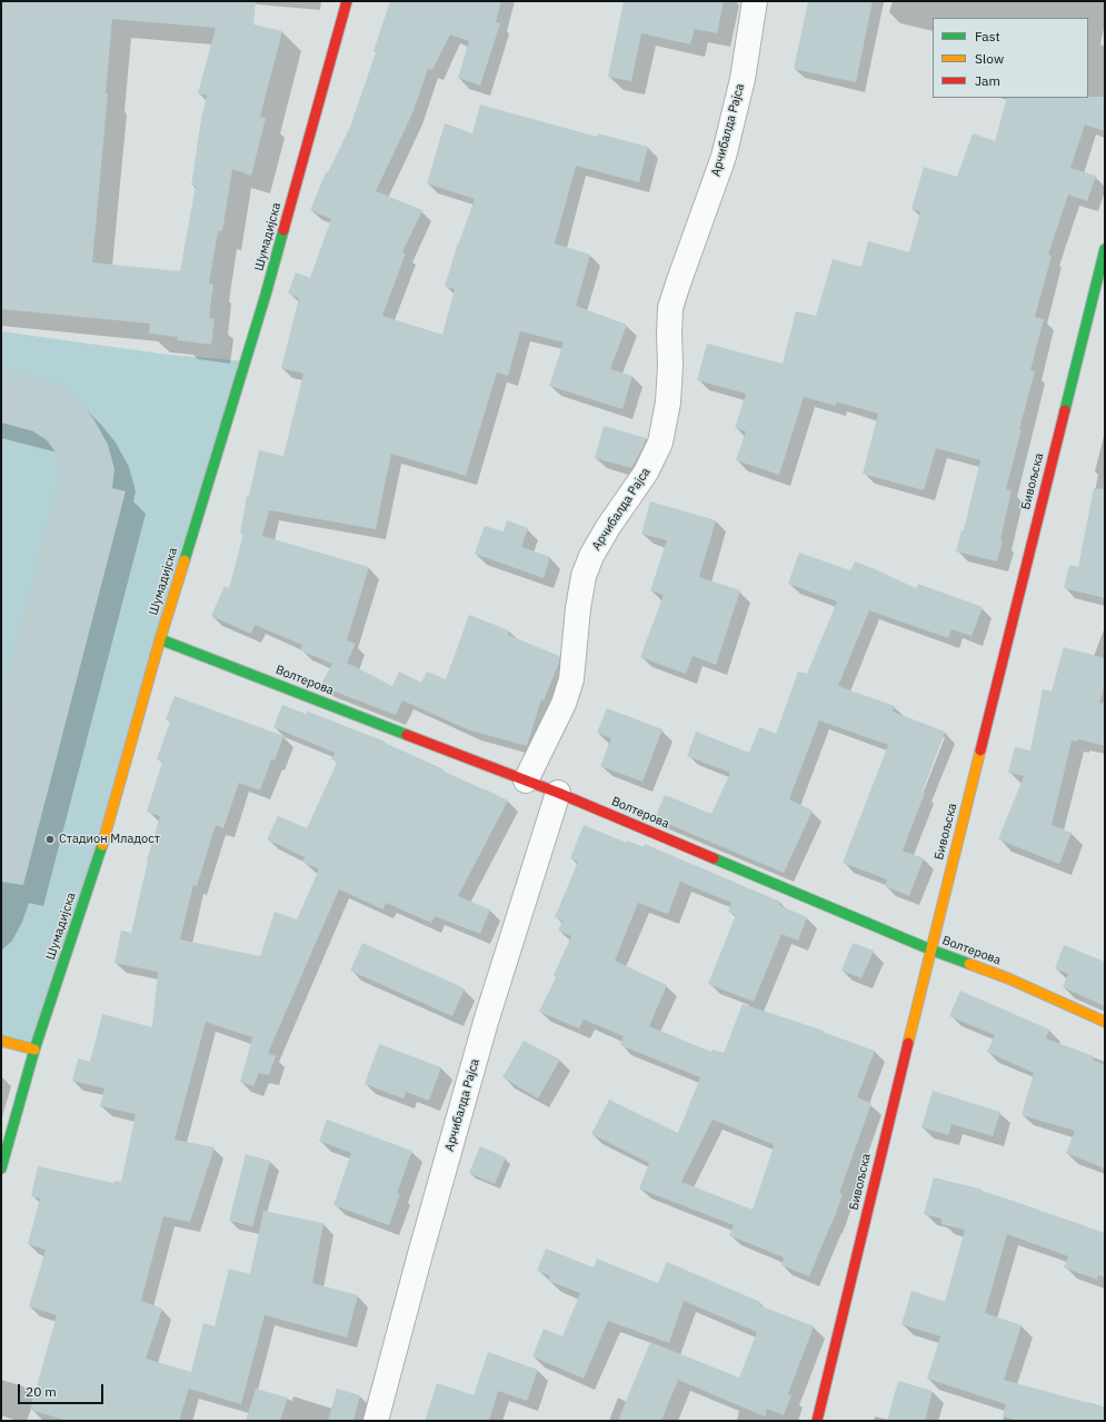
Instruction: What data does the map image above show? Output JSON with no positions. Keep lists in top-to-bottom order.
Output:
{
  "streets": {
    "street": [
      "Арчибалда Рајса",
      "Шумадијска",
      "Бивољска",
      "Волтерова"
    ]
  },
  "crossings": [
    ["Арчибалда Рајса", "Волтерова"],
    ["Шумадијска", "Волтерова"],
    ["Бивољска", "Волтерова"]
  ],
  "places": ["Стадион Младост"],
  "legend": ["Fast", "Slow", "Jam"],
  "scale_bar": "20 m"
}
